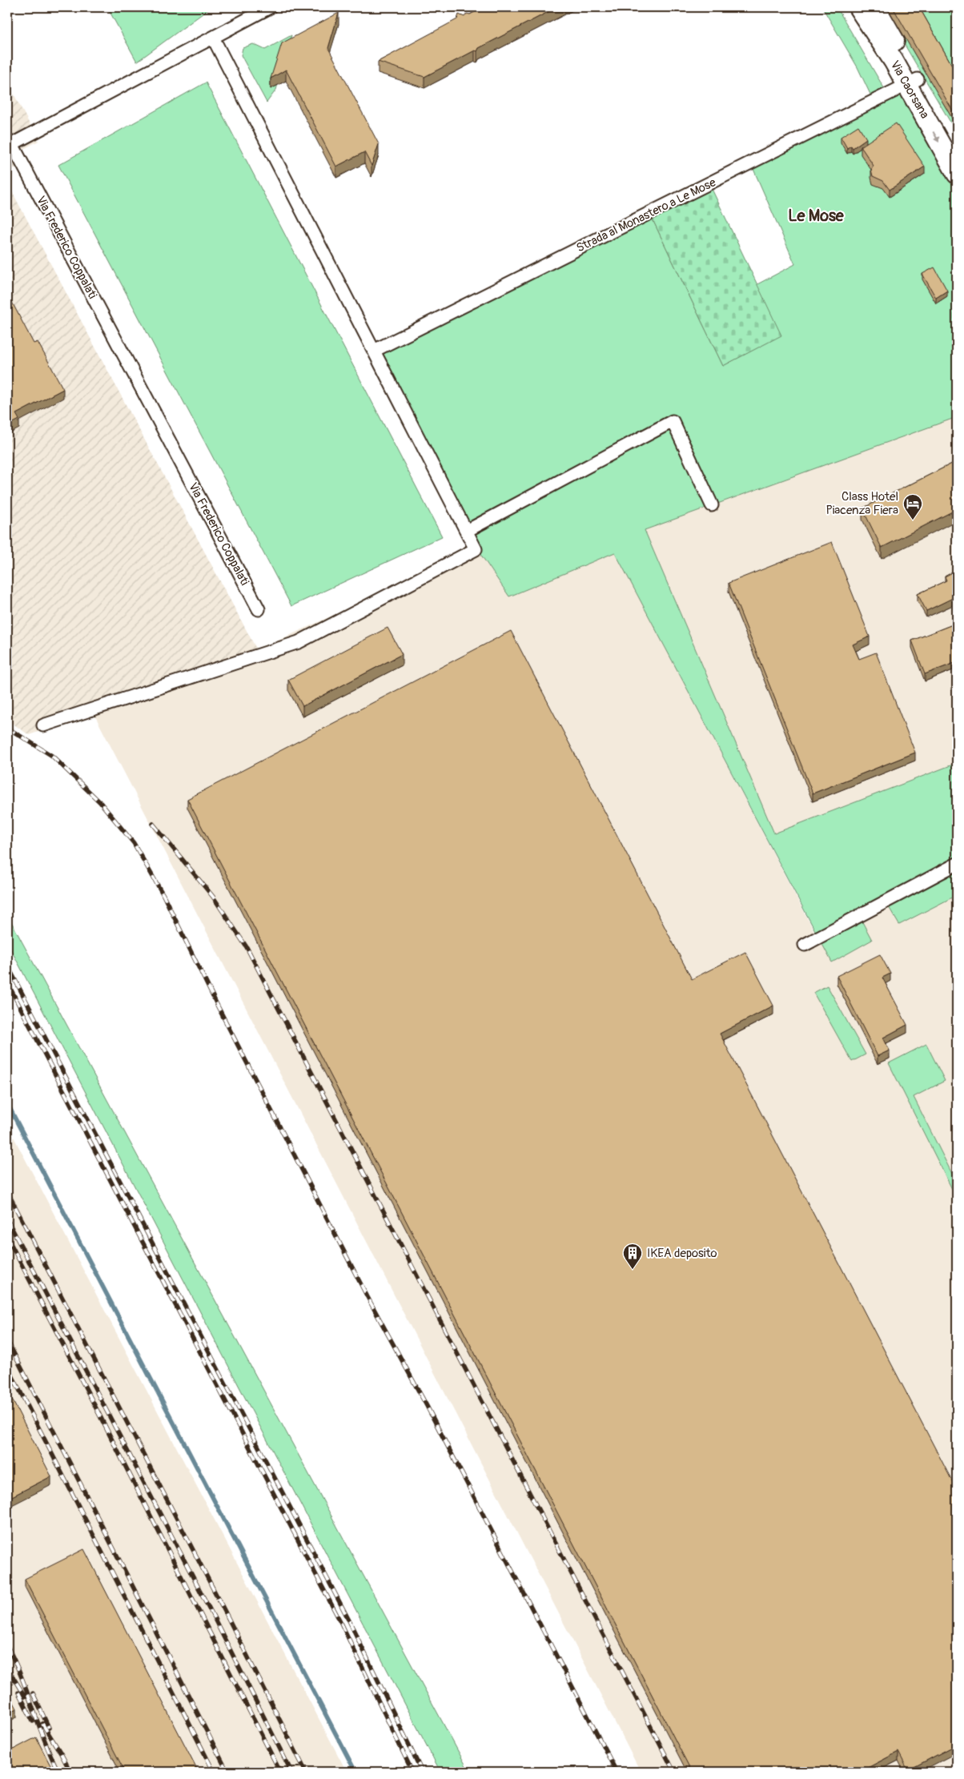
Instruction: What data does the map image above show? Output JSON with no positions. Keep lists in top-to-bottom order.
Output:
{
  "streets": {
    "main road": ["Via Caorsana"],
    "street": ["Strada al Monastero a Le Mose", "Via Frederico Coppalati"]
  },
  "crossings": [
    ["Via Caorsana", "Strada al Monastero a Le Mose"]
  ],
  "districts": ["Le Mose"],
  "places": {
    "hotel": ["Class Hotel Piacenza Fiera"],
    "building": ["IKEA deposito"]
  }
}
